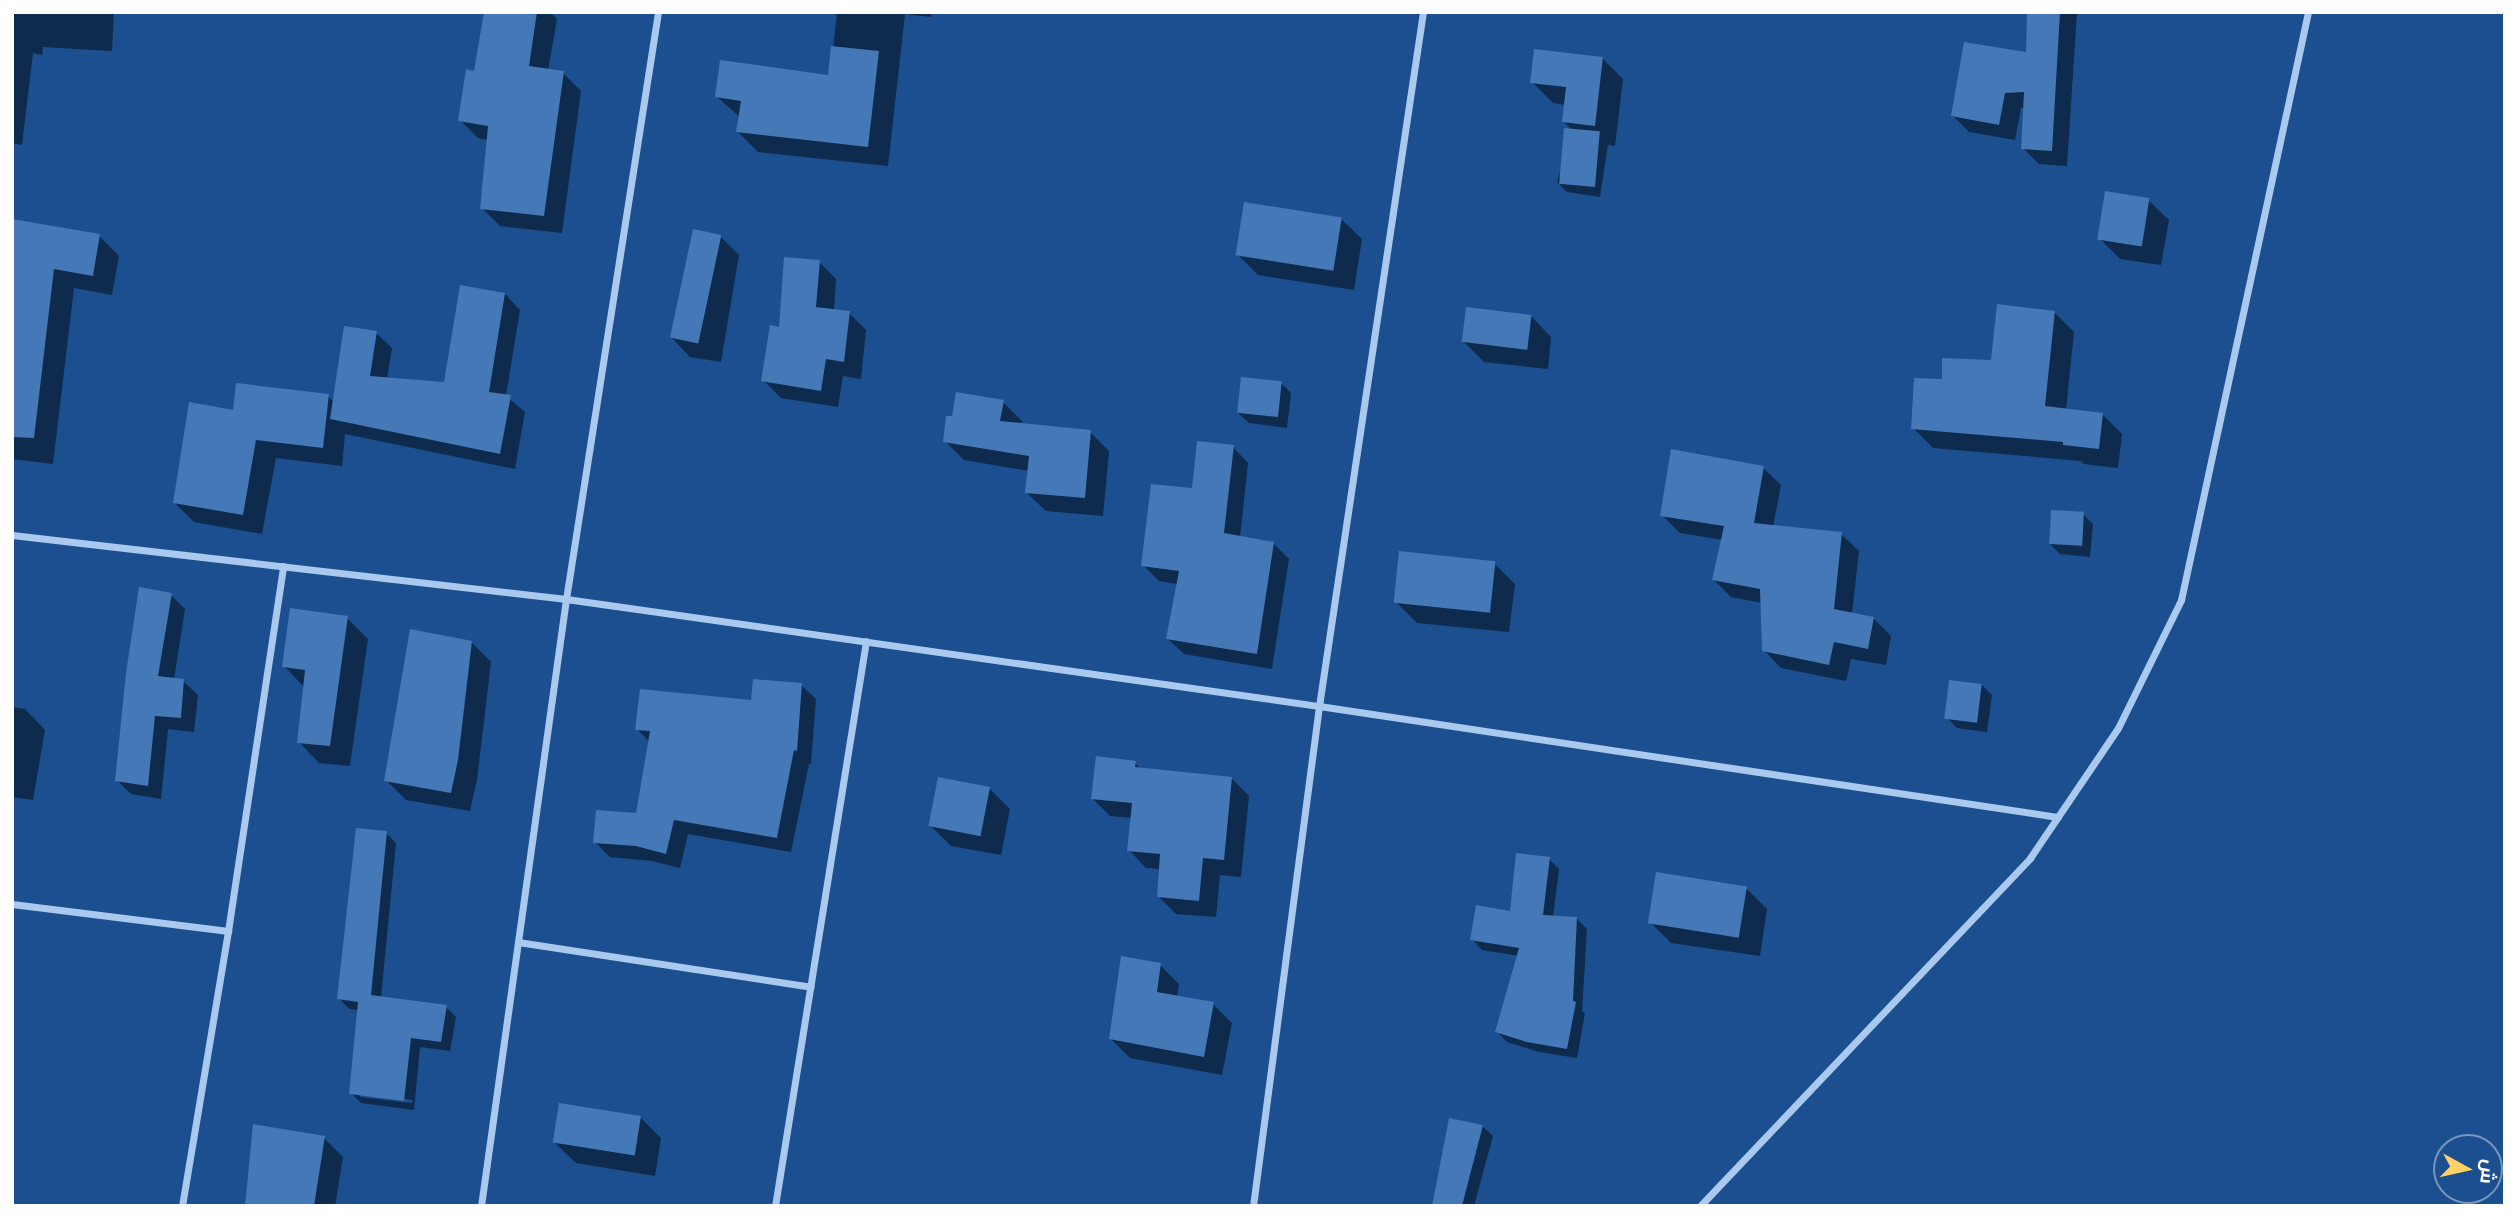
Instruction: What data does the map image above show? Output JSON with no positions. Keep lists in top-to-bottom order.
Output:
{
  "north": "right"
}
